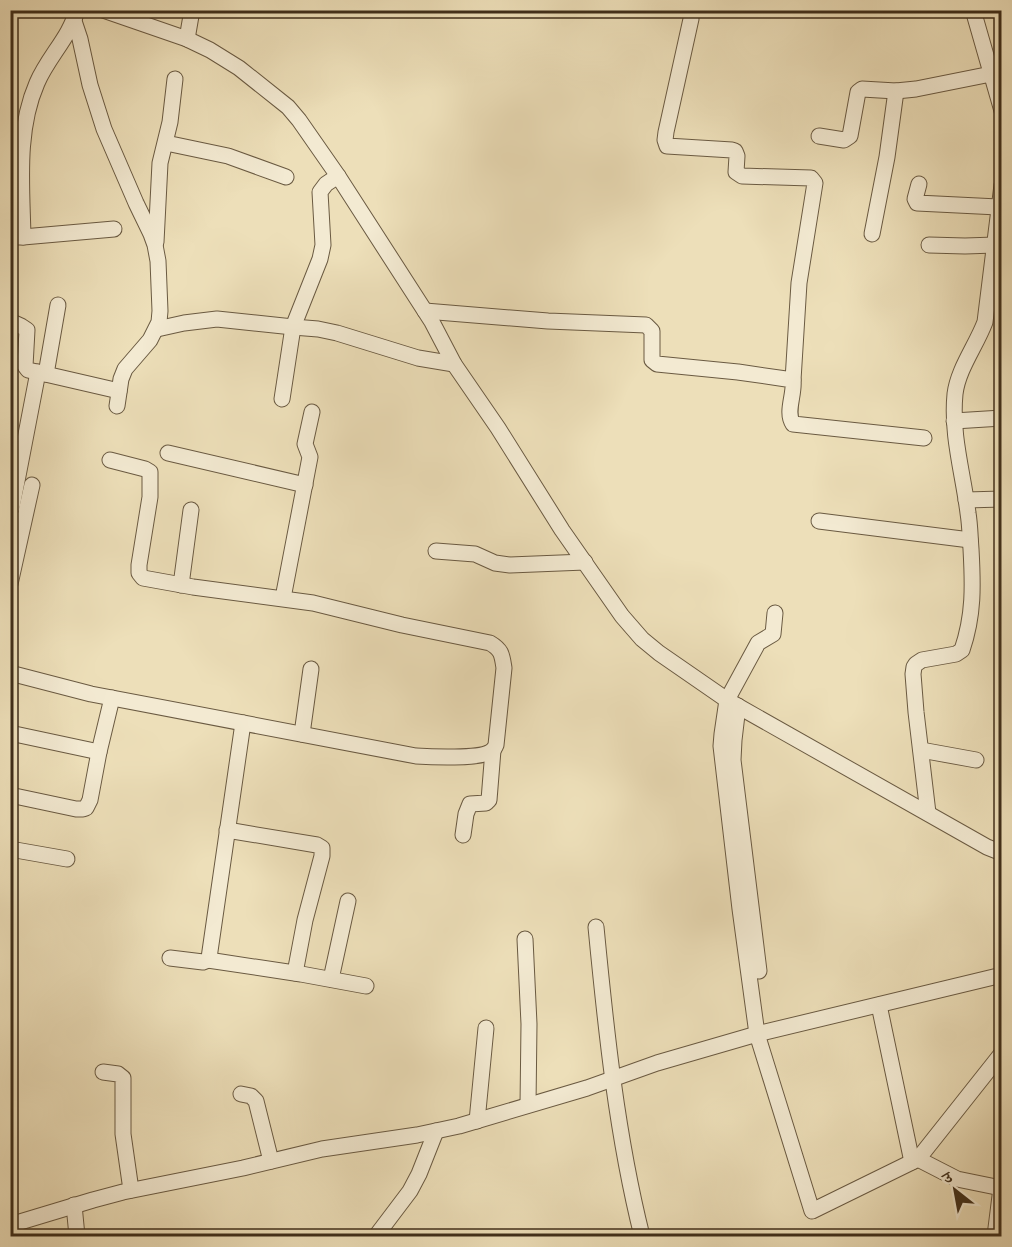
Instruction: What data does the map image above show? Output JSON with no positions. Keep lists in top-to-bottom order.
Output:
{
  "north": "top left"
}
